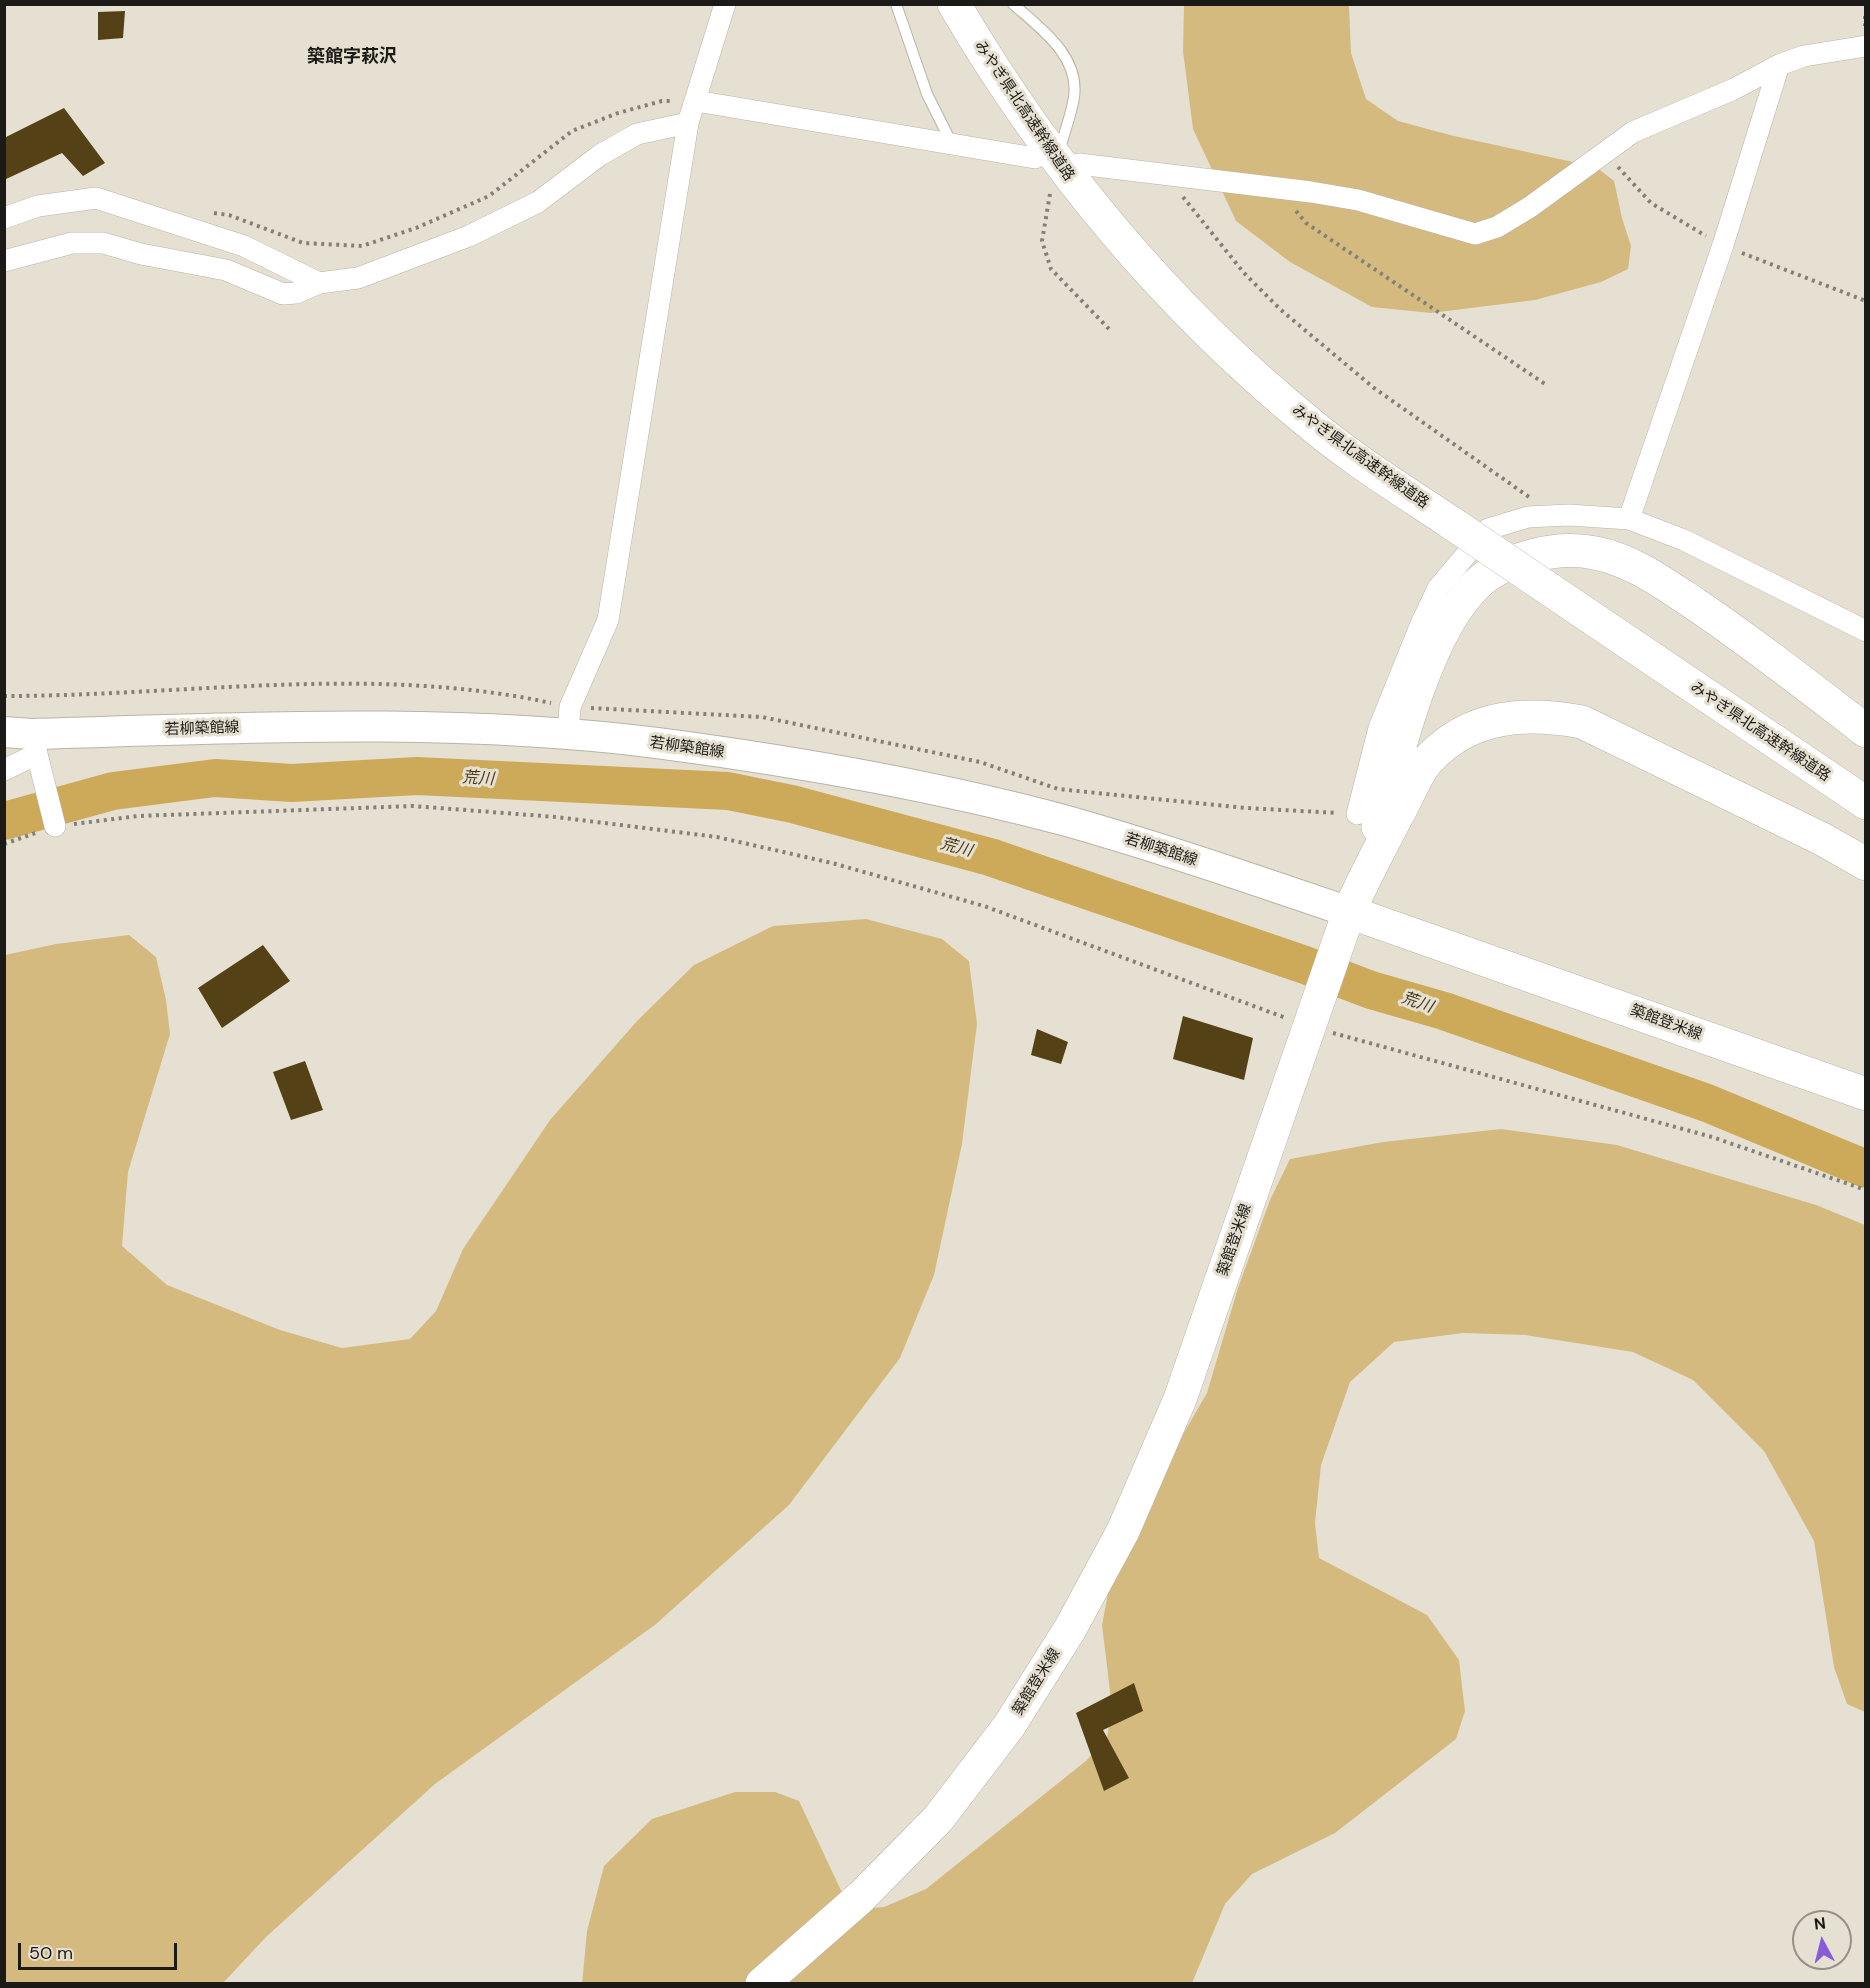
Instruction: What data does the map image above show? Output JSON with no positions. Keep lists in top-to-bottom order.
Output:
{
  "streets": {
    "main road": ["みやぎ県北高速幹線道路", "若柳築館線", "築館登米線"]
  },
  "crossings": [
    ["若柳築館線", "築館登米線"]
  ],
  "districts": ["築館字萩沢"],
  "water": ["荒川"],
  "scale_bar": "50 m",
  "north": "top"
}
